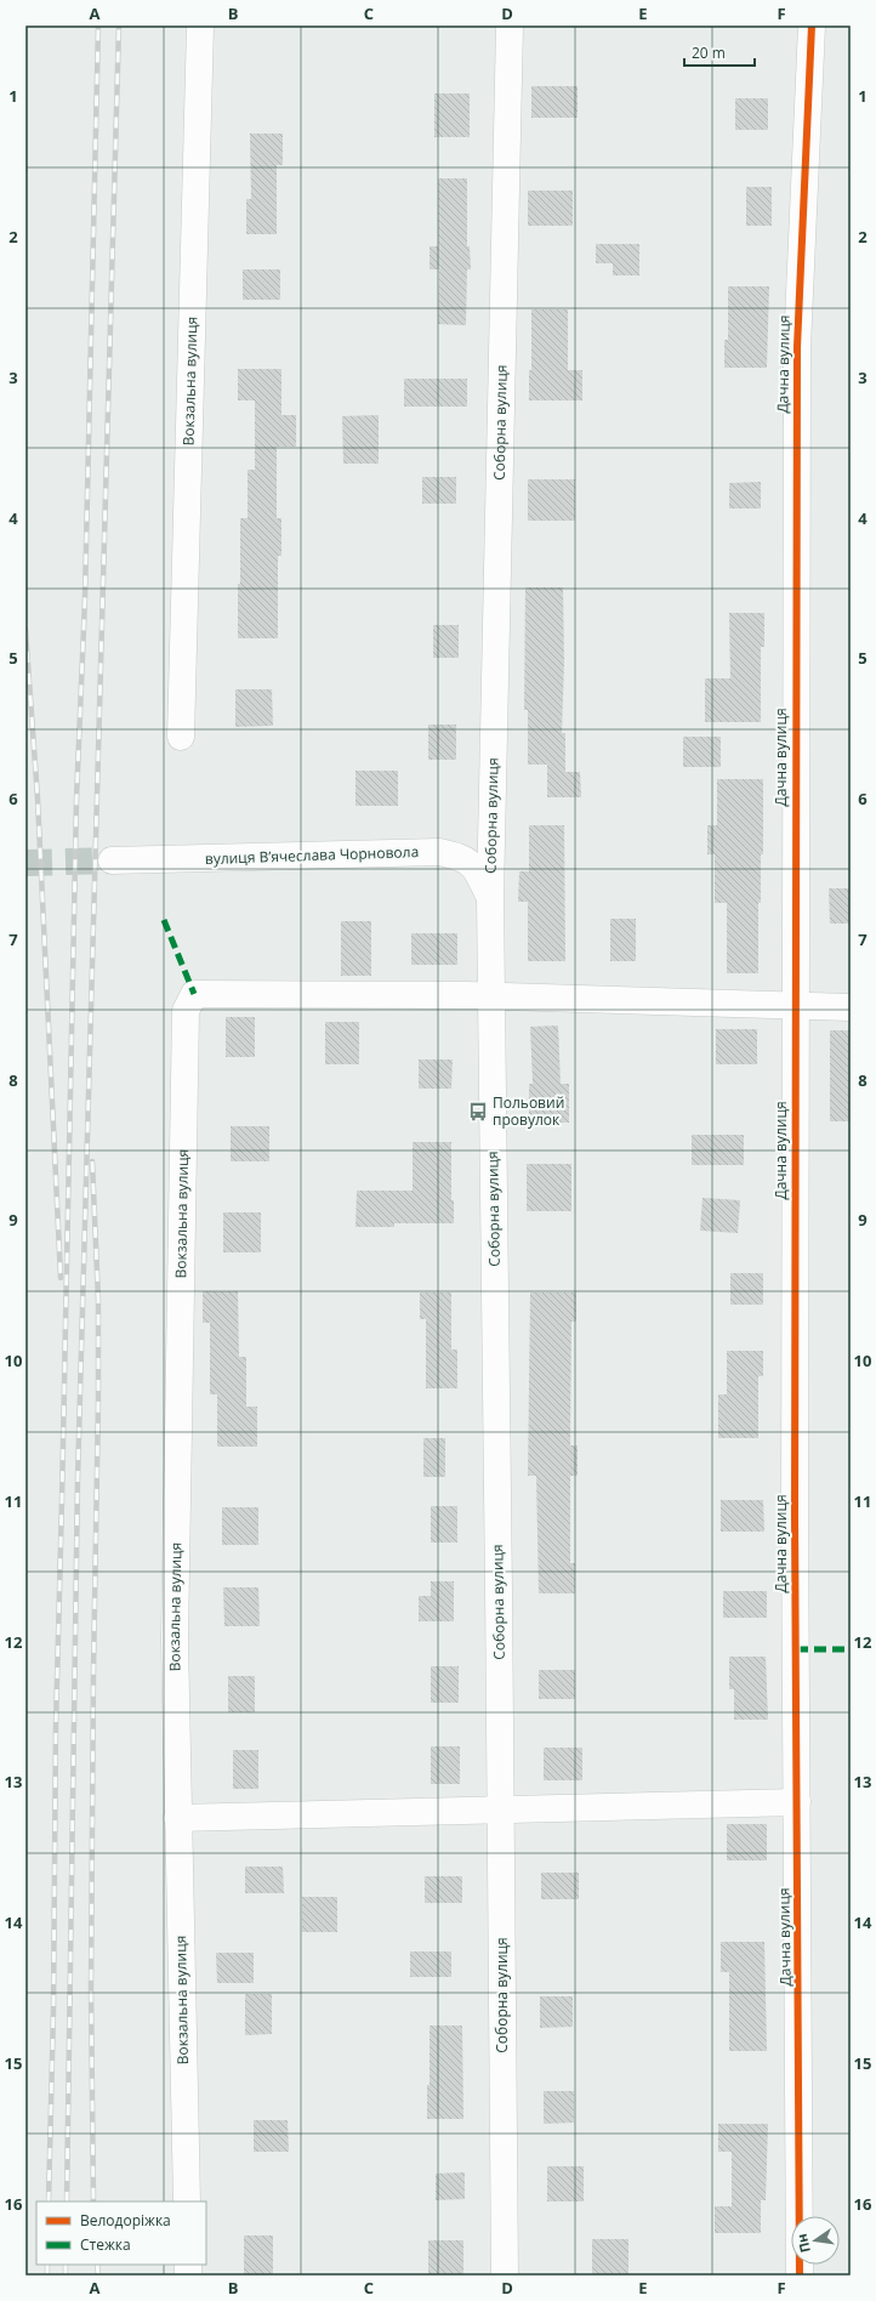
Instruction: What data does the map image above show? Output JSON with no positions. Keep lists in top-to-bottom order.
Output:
{
  "streets": {
    "street": [
      "Дачна вулиця",
      "Вокзальна вулиця",
      "Соборна вулиця",
      "вулиця Вʼячеслава Чорновола"
    ]
  },
  "crossings": [
    ["Вокзальна вулиця", "Соборна вулиця"],
    ["Соборна вулиця", "вулиця Вʼячеслава Чорновола"]
  ],
  "places": {
    "bus stop": ["Польовий провулок"]
  },
  "legend": ["Велодоріжка", "Стежка"],
  "scale_bar": "20 m",
  "north": "left",
  "grid": {
    "columns": [
      "A",
      "B",
      "C",
      "D",
      "E",
      "F"
    ],
    "rows": [
      "1",
      "2",
      "3",
      "4",
      "5",
      "6",
      "7",
      "8",
      "9",
      "10",
      "11",
      "12",
      "13",
      "14",
      "15",
      "16"
    ]
  }
}
